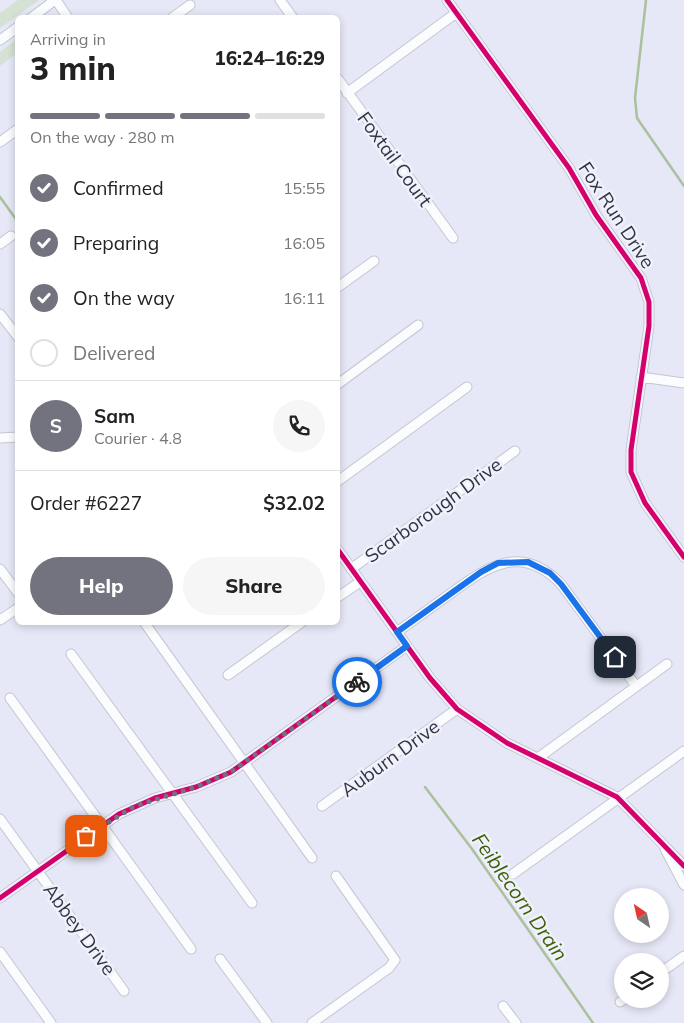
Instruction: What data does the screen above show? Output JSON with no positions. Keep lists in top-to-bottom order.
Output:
{
  "streets": {
    "street": [
      "Foxtail Court",
      "Fox Run Drive",
      "Scarborough Drive",
      "Auburn Drive",
      "Abbey Drive"
    ]
  },
  "water": ["Feiblecorn Drain"],
  "north": "top left",
  "page": {
    "heading": ["3 min", "Arriving in", "16:24–16:29"],
    "panel": [
      "Sam",
      "Courier · 4.8",
      "Order #6227",
      "$32.02"
    ],
    "bar": "On the way · 280 m",
    "list": [
      ["Confirmed", "15:55"],
      ["Preparing", "16:05"],
      ["On the way", "16:11"],
      "Delivered"
    ],
    "round": "S",
    "buttons": ["Help", "Share"]
  }
}
